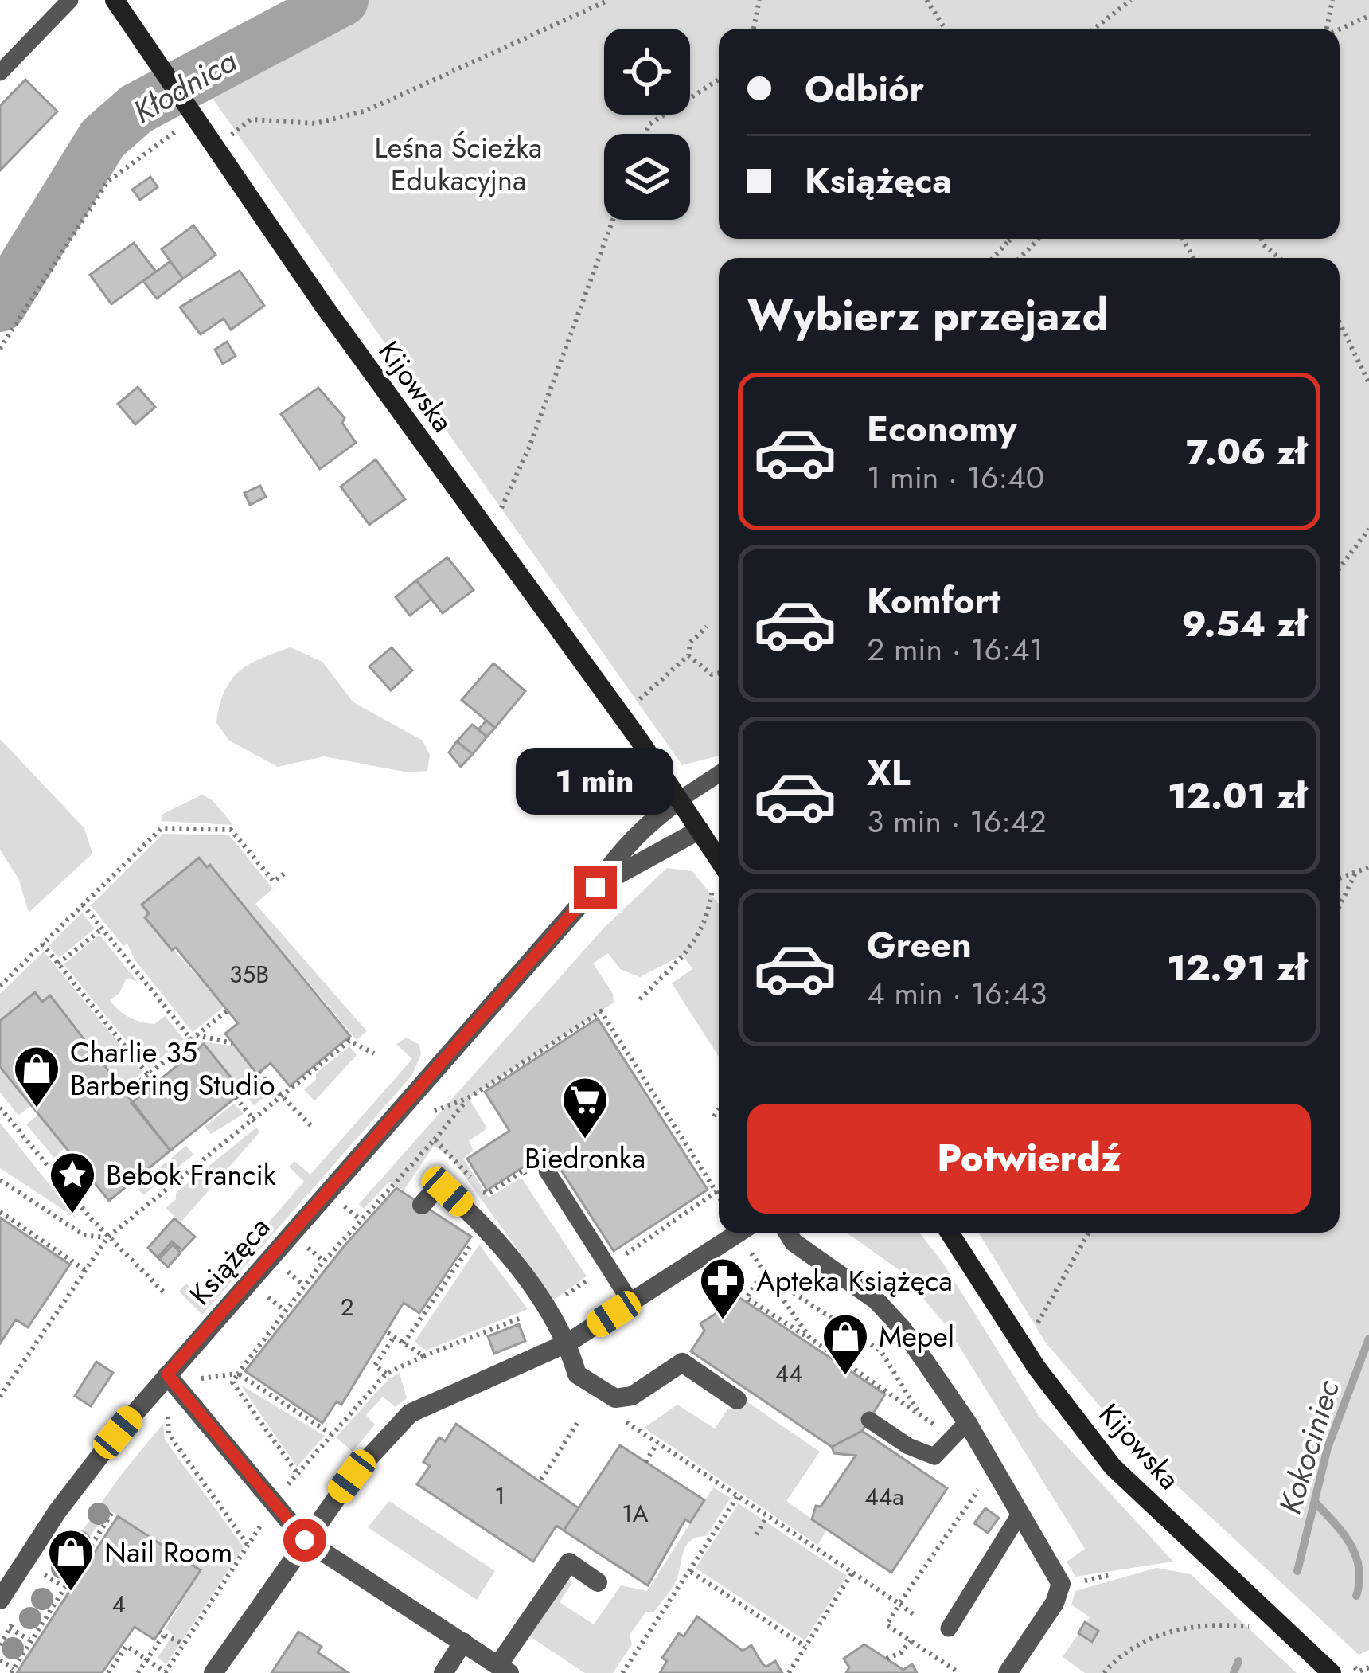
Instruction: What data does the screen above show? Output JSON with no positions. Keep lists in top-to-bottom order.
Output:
{
  "streets": {
    "street": ["Kijowska", "Książęca"]
  },
  "water": ["Kłodnica", "Kokociniec"],
  "parks": ["Leśna Ścieżka Edukacyjna"],
  "places": {
    "shop": ["Charlie 35 Barbering Studio", "Mepel", "Nail Room"],
    "supermarket": ["Biedronka"],
    "place": ["Bebok Francik"],
    "pharmacy": ["Apteka Książęca"]
  },
  "house_numbers": [
    "35B",
    "2",
    "44",
    "1",
    "44a",
    "1A",
    "4"
  ],
  "page": {
    "banner": ["Odbiór", "Książęca"],
    "heading": "Wybierz przejazd",
    "list": [
      {
        "name": "Economy",
        "note": "1 min · 16:40",
        "value": "7.06 zł"
      },
      {
        "name": "Komfort",
        "note": "2 min · 16:41",
        "value": "9.54 zł"
      },
      {
        "name": "XL",
        "note": "3 min · 16:42",
        "value": "12.01 zł"
      },
      {
        "name": "Green",
        "note": "4 min · 16:43",
        "value": "12.91 zł"
      }
    ],
    "bubble": "1 min",
    "buttons": "Potwierdź"
  }
}
